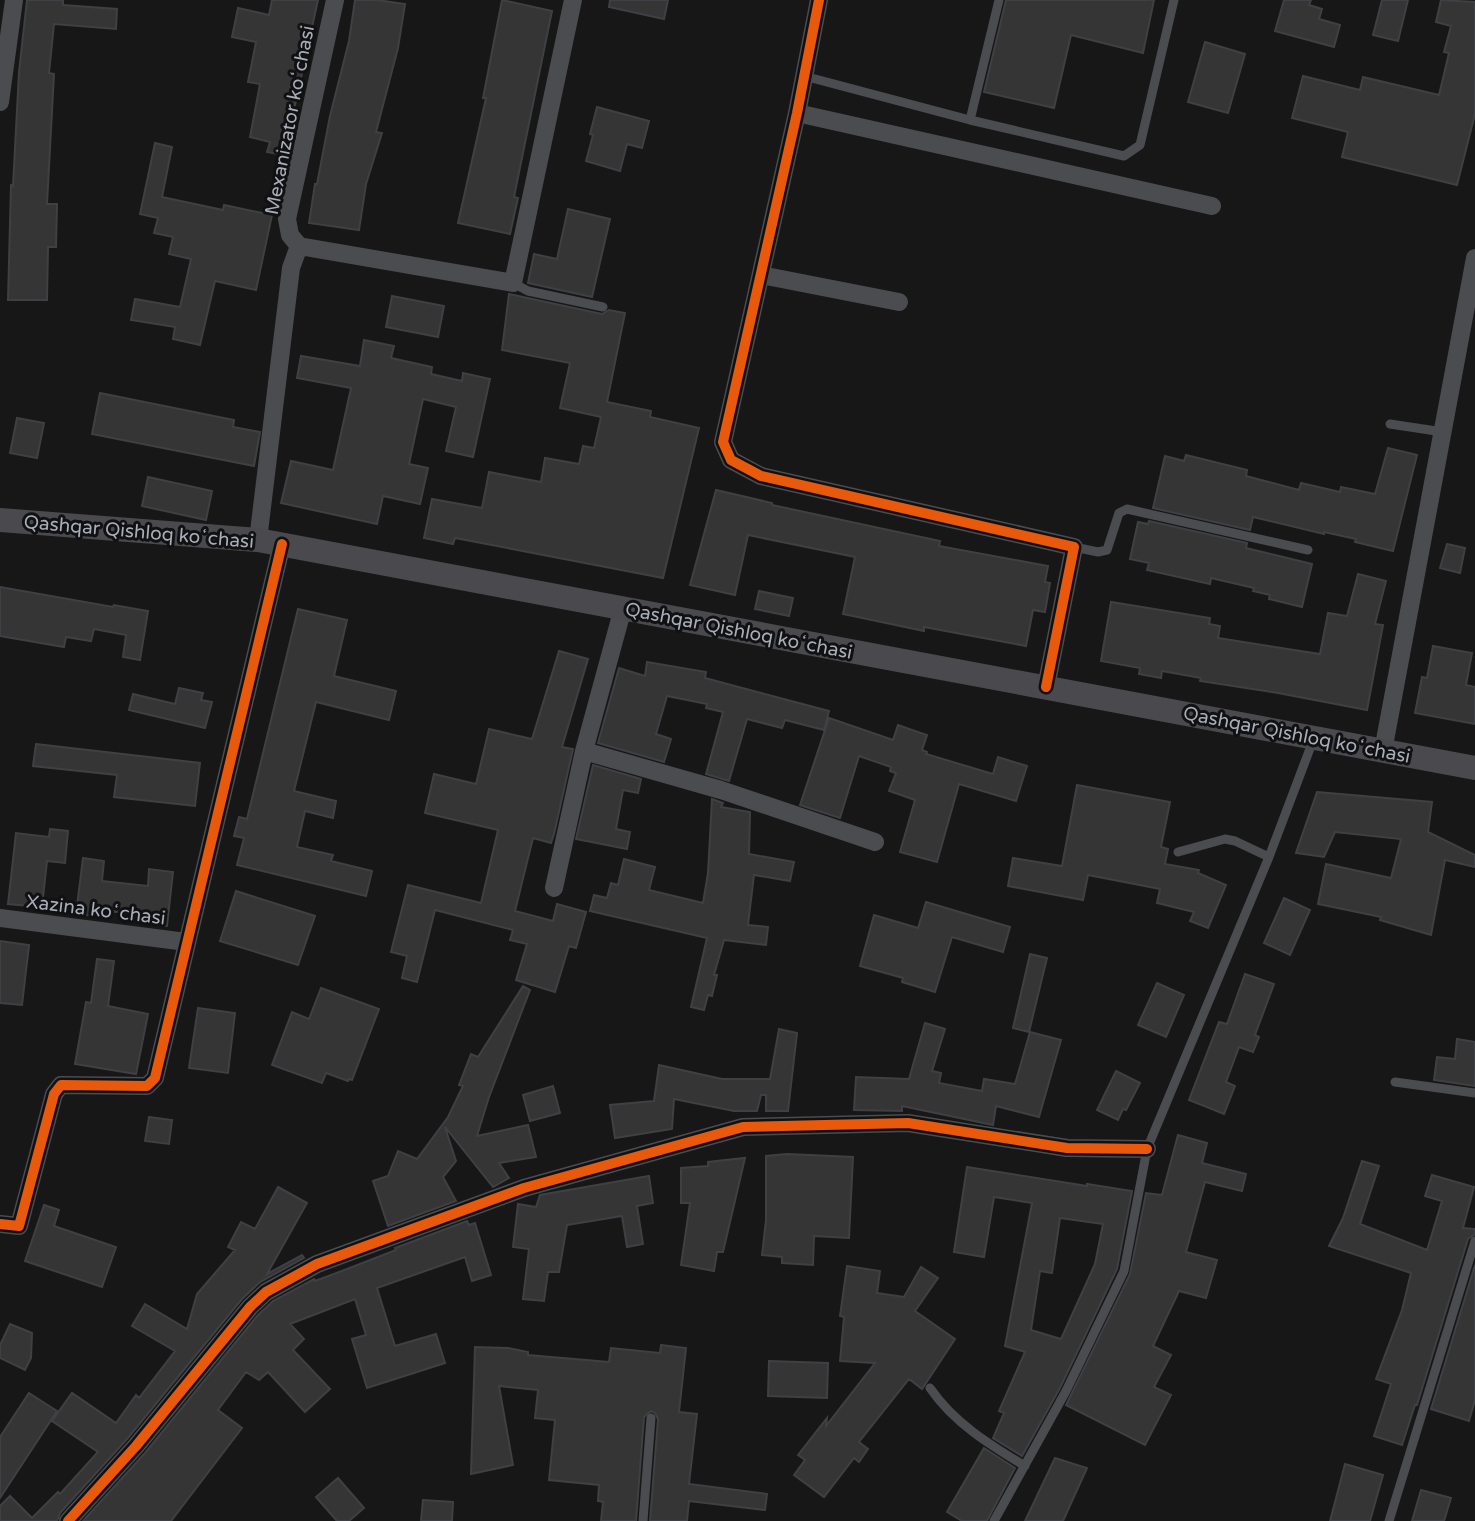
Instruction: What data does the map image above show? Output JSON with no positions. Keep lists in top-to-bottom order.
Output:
{
  "streets": {
    "main road": ["Qashqar Qishloq koʻchasi"],
    "street": ["Mexanizator koʻchasi", "Xazina koʻchasi"]
  }
}
